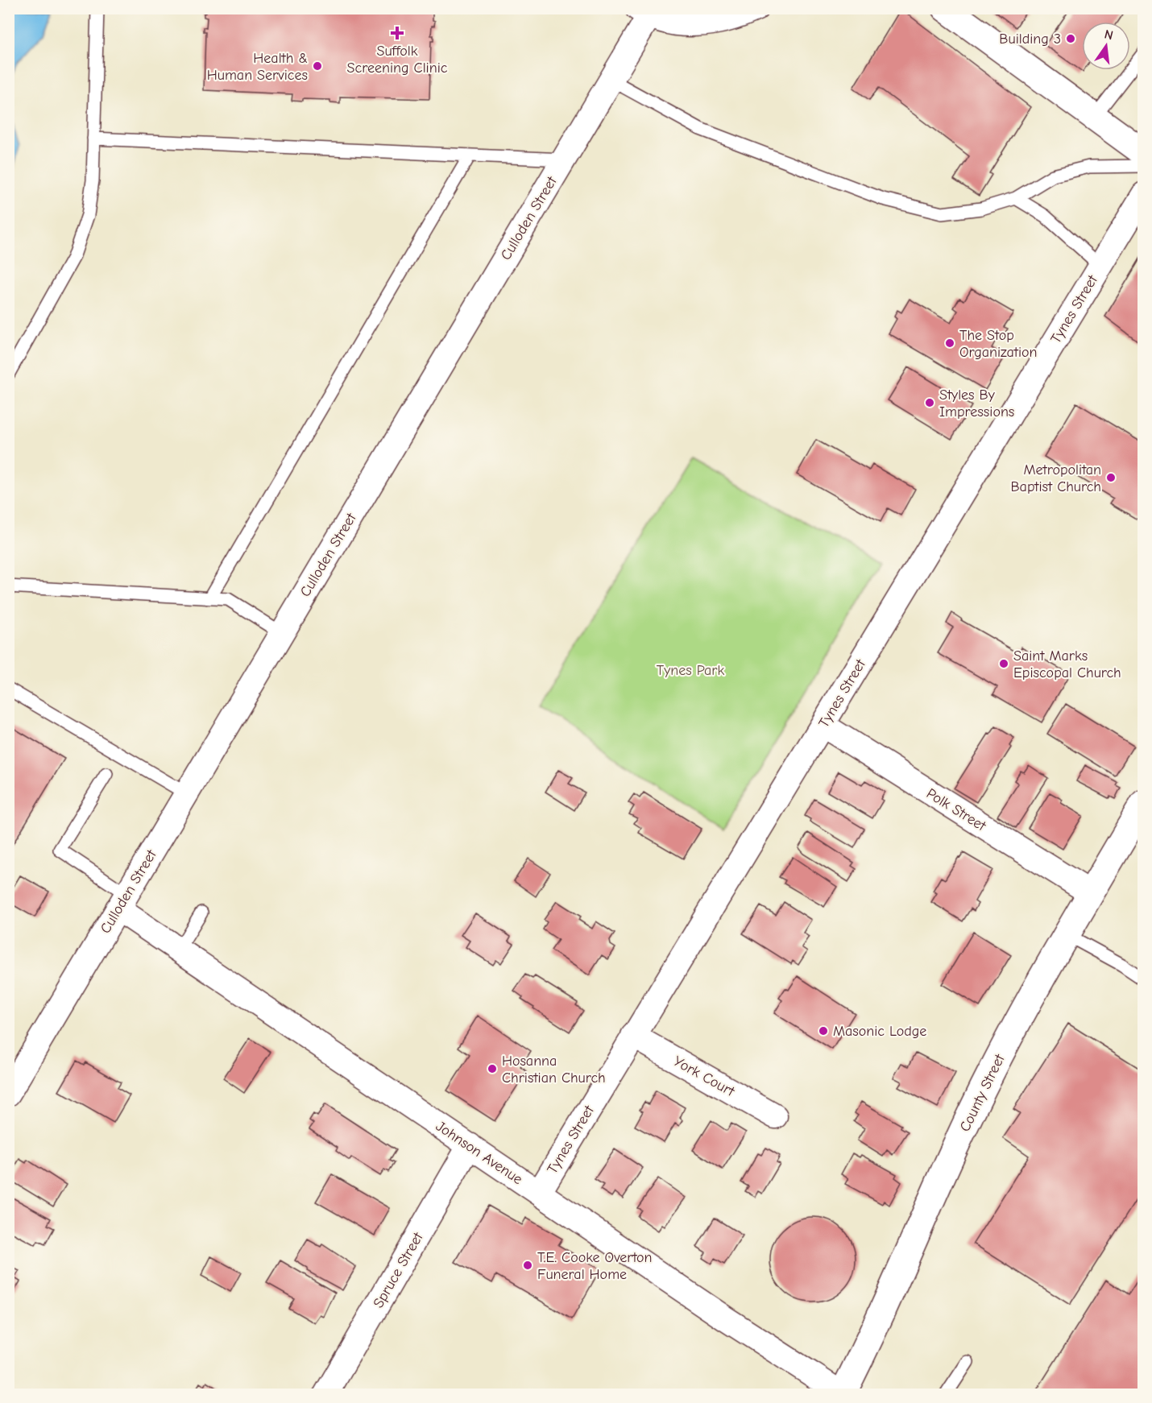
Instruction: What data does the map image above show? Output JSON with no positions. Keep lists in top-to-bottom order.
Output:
{
  "streets": {
    "street": [
      "Culloden Street",
      "Tynes Street",
      "Polk Street",
      "York Court",
      "County Street",
      "Johnson Avenue",
      "Spruce Street"
    ]
  },
  "crossings": [
    ["Culloden Street", "Johnson Avenue"],
    ["Tynes Street", "Polk Street"],
    ["Tynes Street", "York Court"],
    ["Tynes Street", "Johnson Avenue"],
    ["Polk Street", "County Street"],
    ["County Street", "Johnson Avenue"],
    ["Johnson Avenue", "Spruce Street"]
  ],
  "parks": ["Tynes Park"],
  "places": {
    "health": ["Suffolk Screening Clinic"],
    "other": [
      "Building 3",
      "Health & Human Services",
      "The Stop Organization",
      "Styles By Impressions",
      "Metropolitan Baptist Church",
      "Saint Marks Episcopal Church",
      "Masonic Lodge",
      "Hosanna Christian Church",
      "T.E. Cooke Overton Funeral Home"
    ]
  },
  "north": "top"
}
